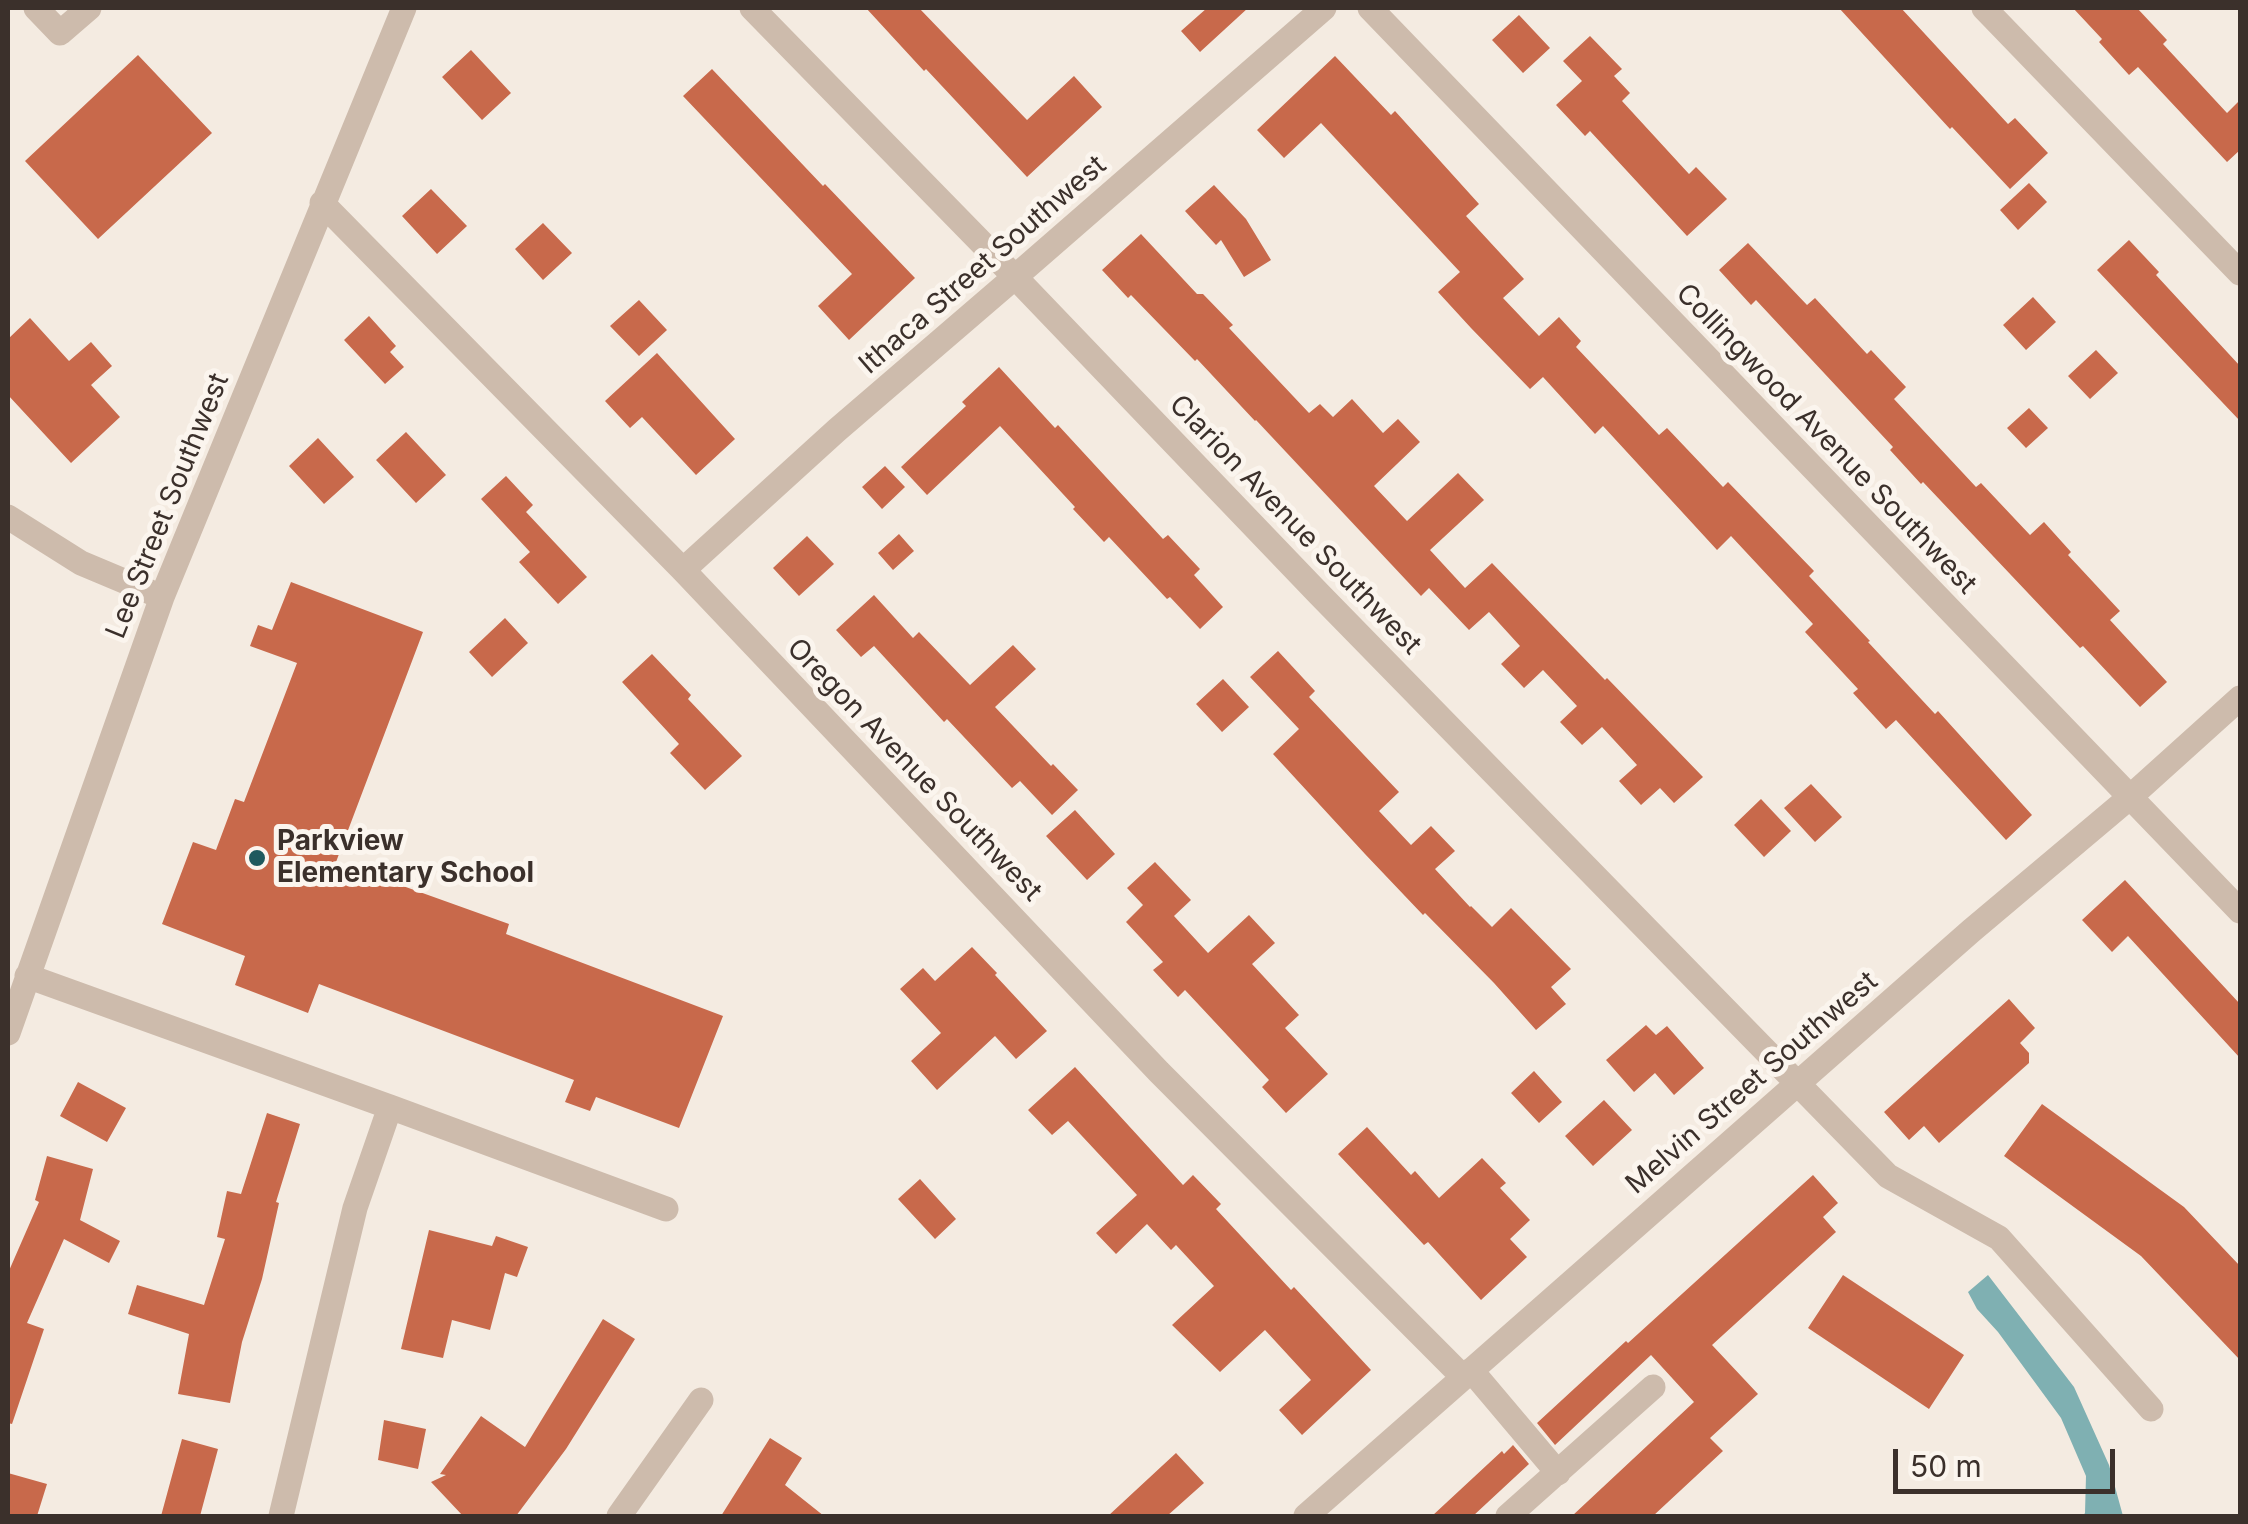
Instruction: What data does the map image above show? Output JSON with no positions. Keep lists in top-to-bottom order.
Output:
{
  "streets": {
    "street": [
      "Ithaca Street Southwest",
      "Collingwood Avenue Southwest",
      "Lee Street Southwest",
      "Clarion Avenue Southwest",
      "Oregon Avenue Southwest",
      "Melvin Street Southwest"
    ]
  },
  "crossings": [
    ["Ithaca Street Southwest", "Clarion Avenue Southwest"],
    ["Ithaca Street Southwest", "Oregon Avenue Southwest"],
    ["Collingwood Avenue Southwest", "Melvin Street Southwest"],
    ["Lee Street Southwest", "Oregon Avenue Southwest"],
    ["Clarion Avenue Southwest", "Melvin Street Southwest"],
    ["Oregon Avenue Southwest", "Melvin Street Southwest"]
  ],
  "places": ["Parkview Elementary School"],
  "scale_bar": "50 m"
}
